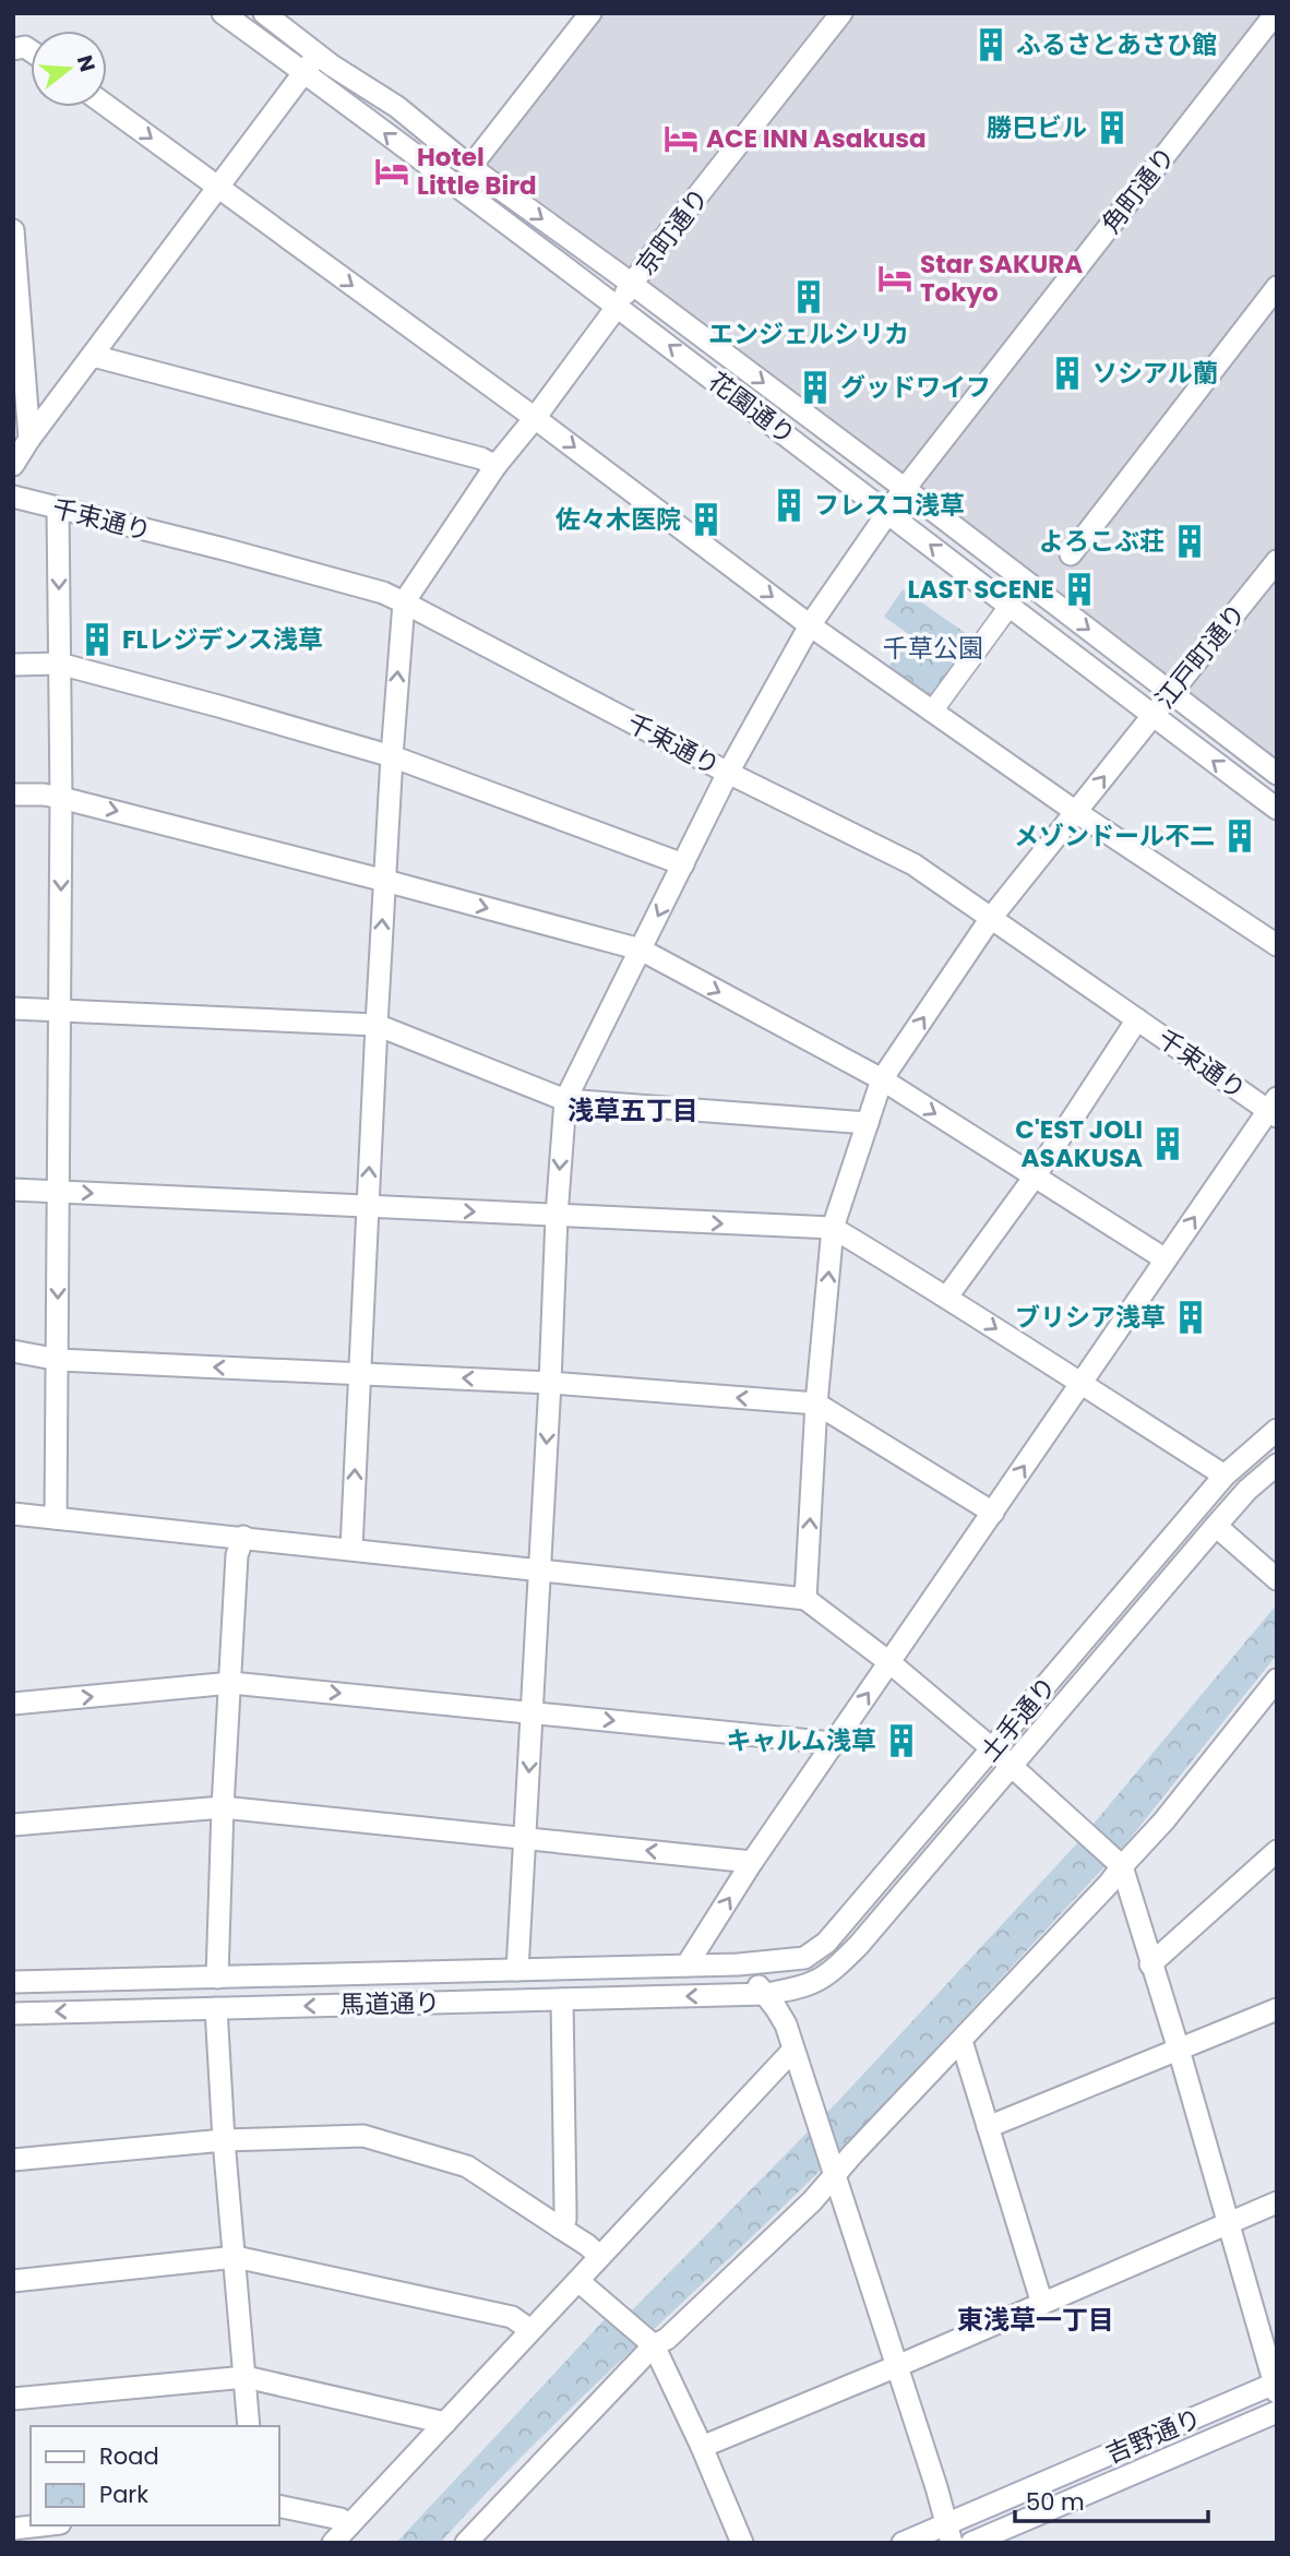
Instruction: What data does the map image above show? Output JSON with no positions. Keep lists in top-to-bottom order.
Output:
{
  "streets": {
    "street": [
      "角町通り",
      "京町通り",
      "花園通り",
      "千束通り",
      "江戸町通り",
      "土手通り",
      "馬道通り",
      "吉野通り"
    ]
  },
  "crossings": [
    ["角町通り", "花園通り"],
    ["角町通り", "千束通り"],
    ["京町通り", "花園通り"],
    ["京町通り", "千束通り"],
    ["花園通り", "江戸町通り"],
    ["千束通り", "江戸町通り"],
    ["土手通り", "馬道通り"]
  ],
  "districts": ["浅草五丁目", "東浅草一丁目"],
  "parks": ["千草公園"],
  "places": {
    "building": [
      "ふるさとあさひ館",
      "勝巳ビル",
      "エンジェルシリカ",
      "ソシアル蘭",
      "グッドワイフ",
      "フレスコ浅草",
      "佐々木医院",
      "よろこぶ荘",
      "LAST SCENE",
      "FLレジデンス浅草",
      "メゾンドール不二",
      "C'EST JOLI ASAKUSA",
      "ブリシア浅草",
      "キャルム浅草"
    ],
    "hotel": ["ACE INN Asakusa", "Hotel Little Bird", "Star SAKURA Tokyo"]
  },
  "legend": ["Road", "Park"],
  "scale_bar": "50 m",
  "north": "right"
}
